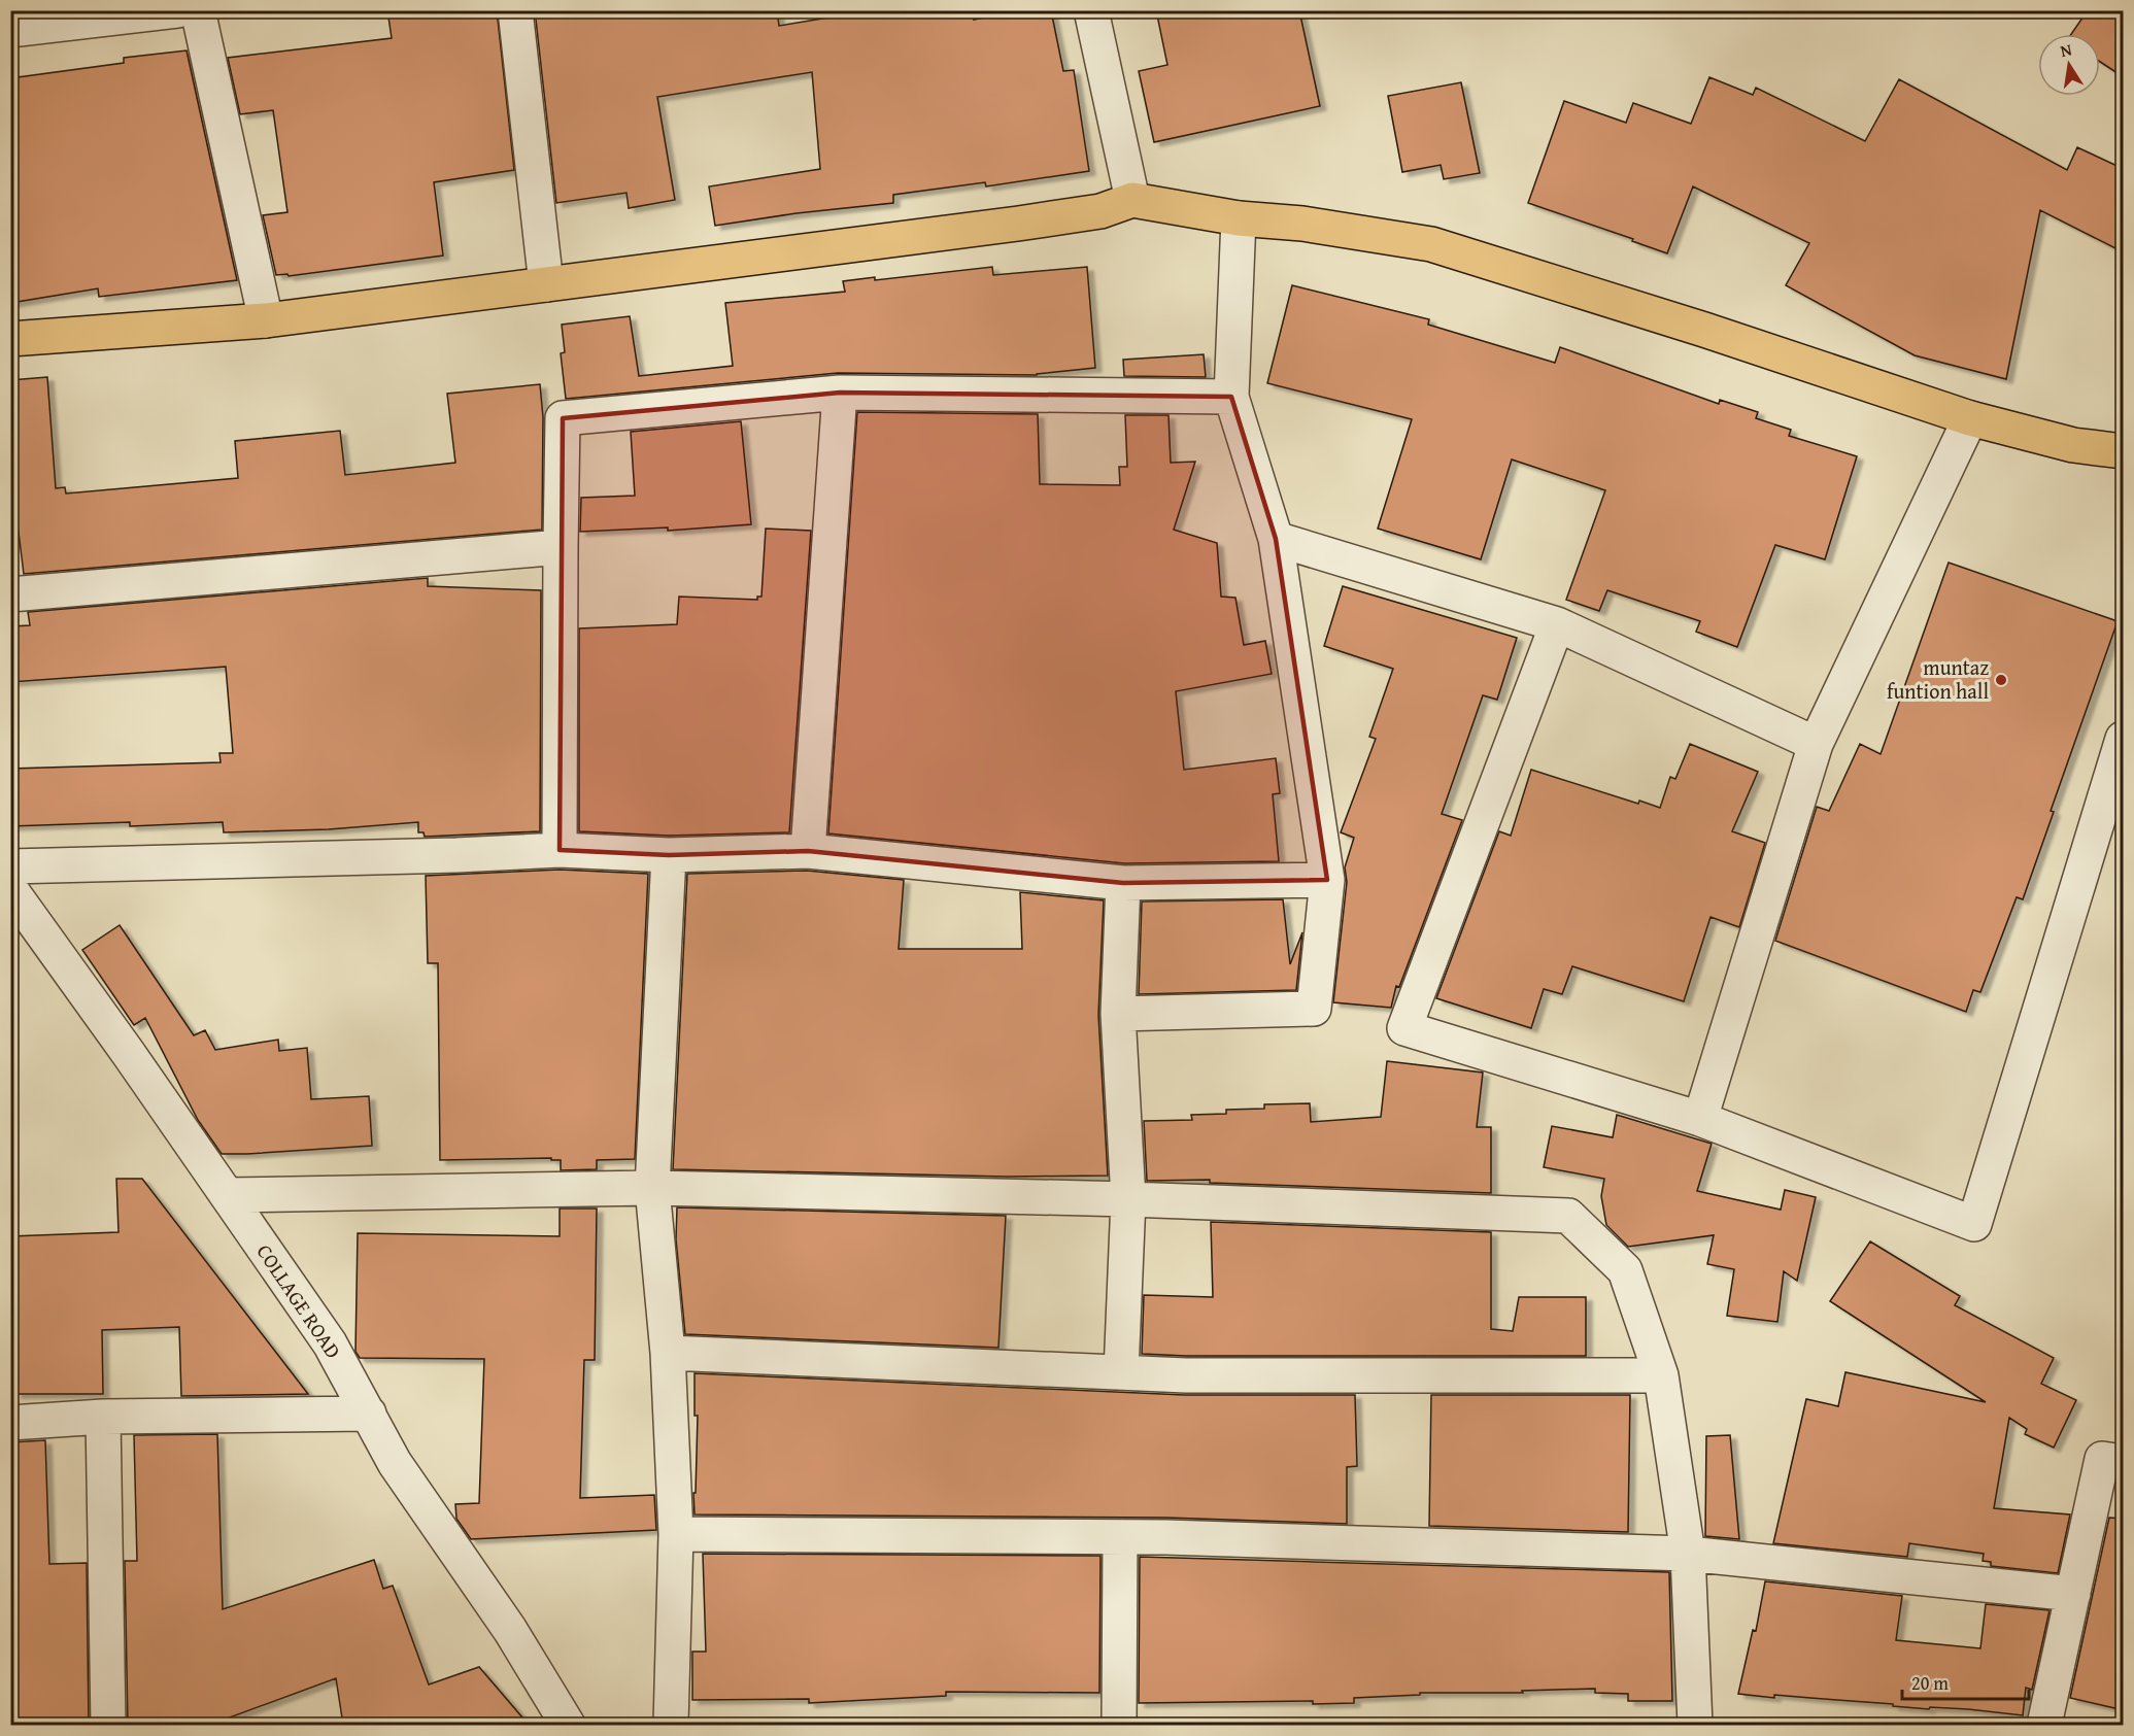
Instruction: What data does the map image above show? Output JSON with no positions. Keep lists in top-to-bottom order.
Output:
{
  "streets": {
    "street": ["COLLAGE ROAD"]
  },
  "places": ["muntaz funtion hall"],
  "scale_bar": "20 m",
  "north": "top"
}
